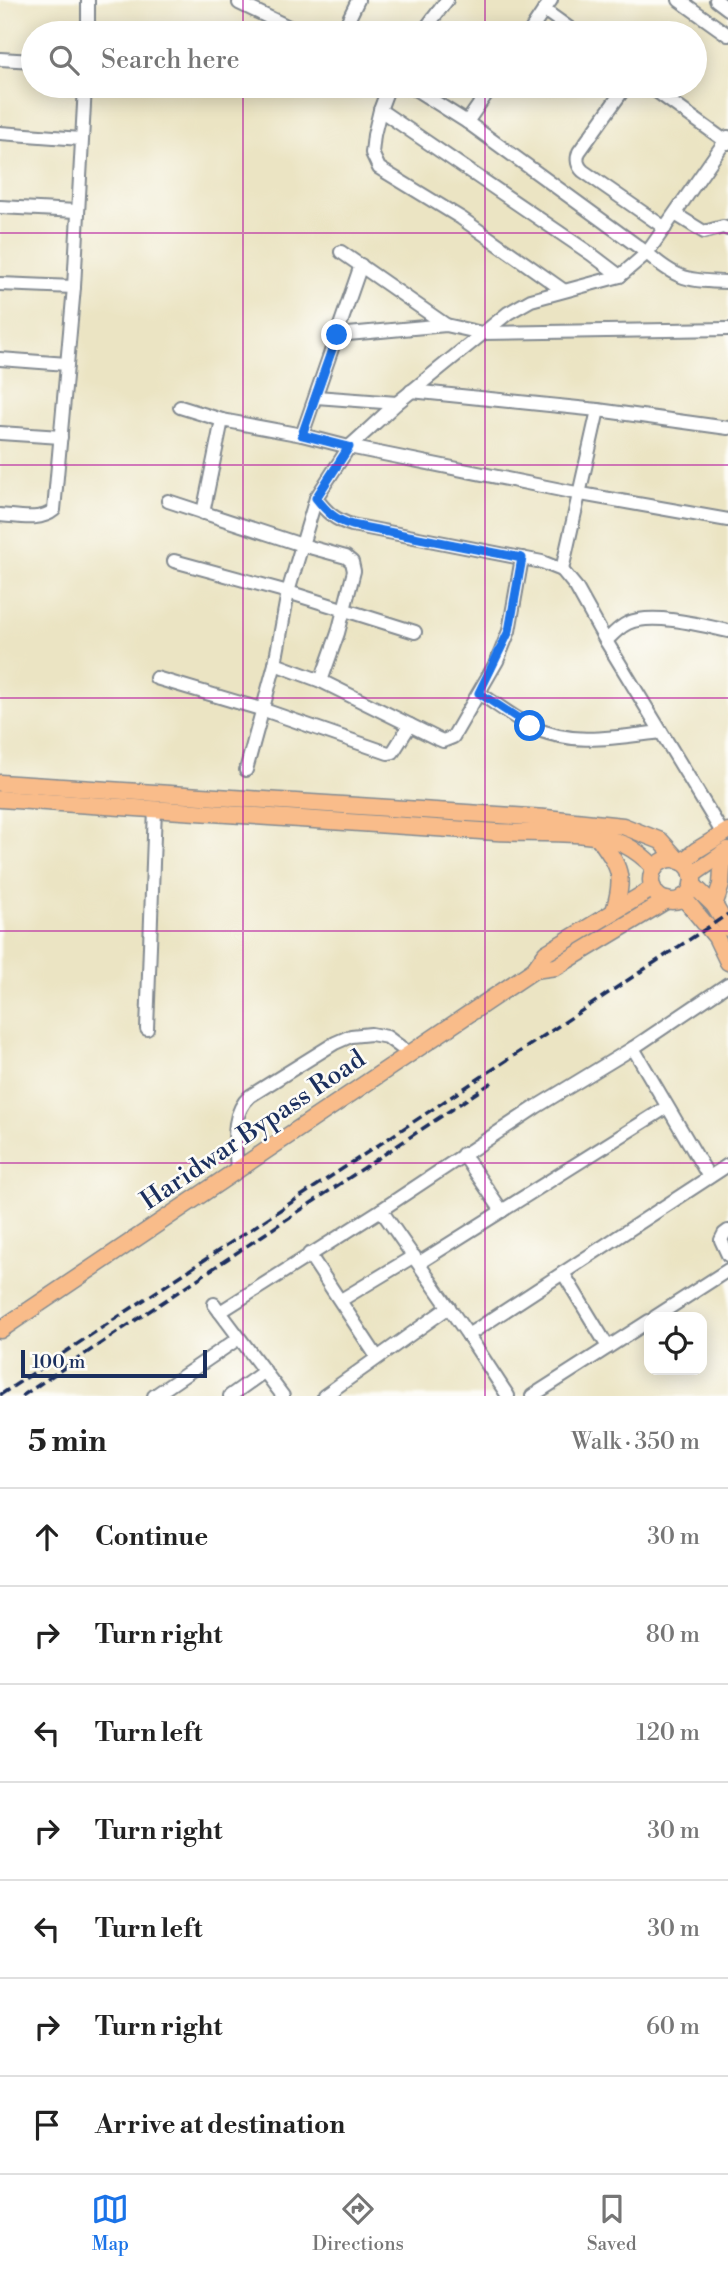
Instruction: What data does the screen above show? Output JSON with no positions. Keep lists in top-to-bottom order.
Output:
{
  "streets": {
    "main road": ["Haridwar Bypass Road"]
  },
  "scale_bar": "100 m",
  "page": {
    "search": "Search here",
    "scale": "100 m",
    "heading": ["5 min", "Walk · 350 m"],
    "list": [
      ["Continue", "30 m"],
      ["Turn right", "80 m"],
      ["Turn left", "120 m"],
      ["Turn right", "30 m"],
      ["Turn left", "30 m"],
      ["Turn right", "60 m"],
      "Arrive at destination"
    ],
    "nav": ["Map", "Directions", "Saved"]
  }
}
